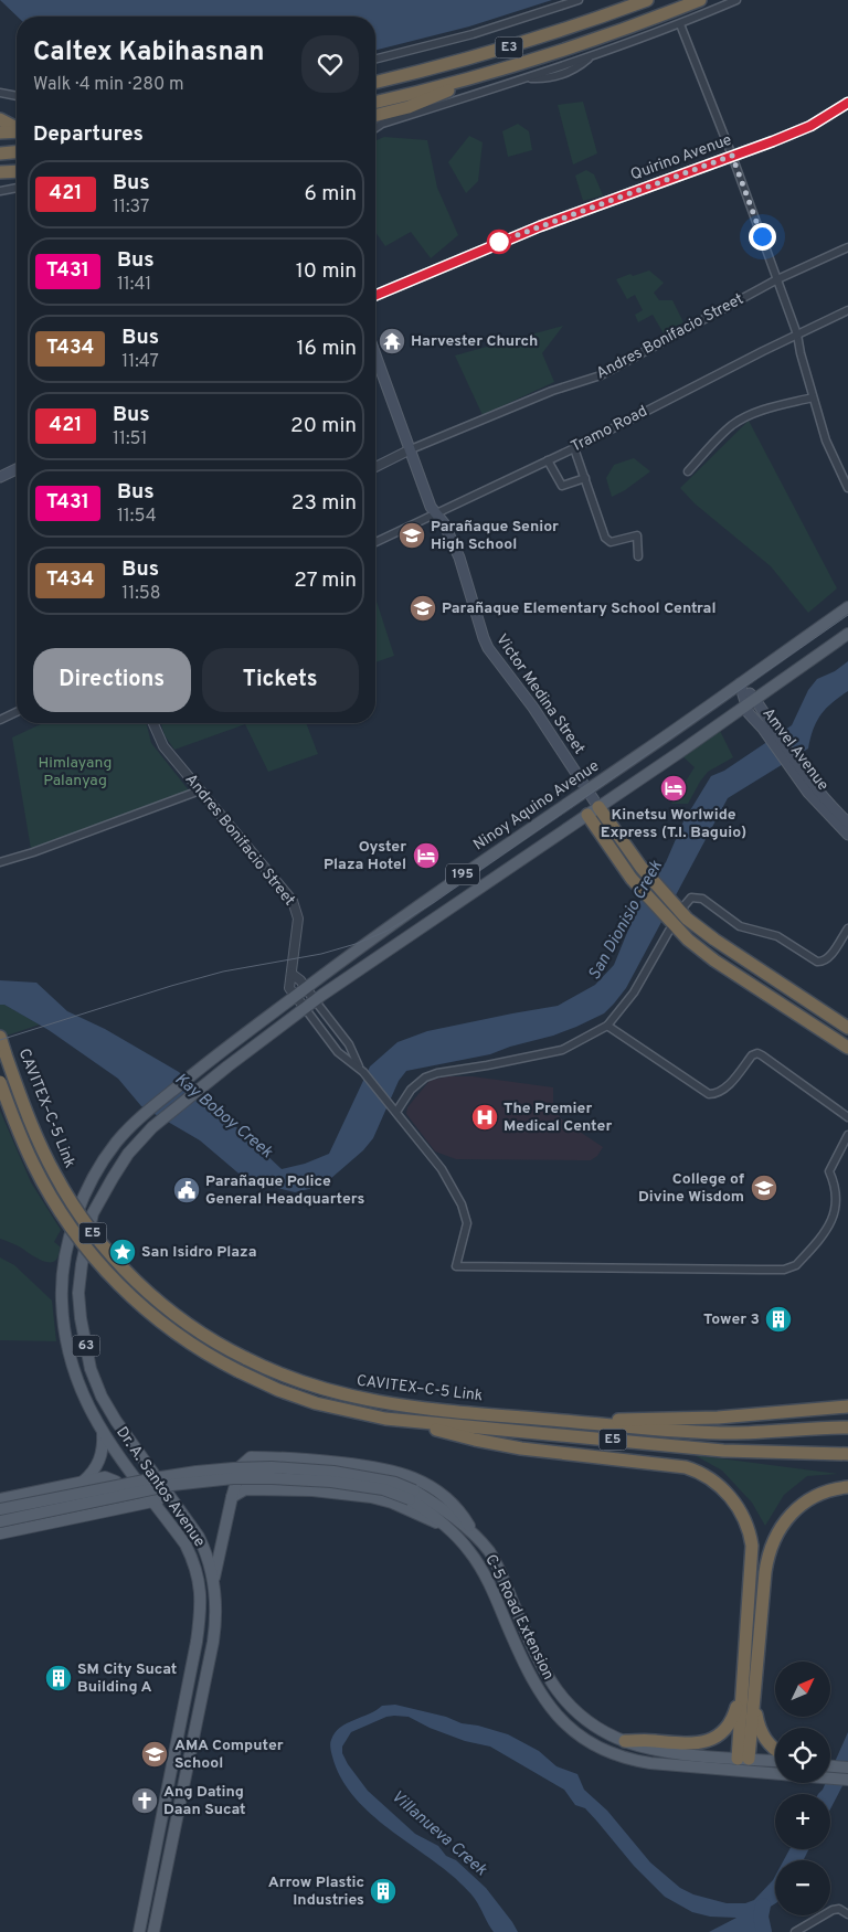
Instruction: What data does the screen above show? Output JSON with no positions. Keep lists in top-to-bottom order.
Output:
{
  "streets": {
    "highway": ["E3", "CAVITEX–C-5 Link", "E5"],
    "main road": [
      "Quirino Avenue",
      "Victor Medina Street",
      "Amvel Avenue",
      "Ninoy Aquino Avenue",
      "195",
      "63",
      "Dr. A. Santos Avenue",
      "C-5 Road Extension"
    ],
    "street": ["Andres Bonifacio Street", "Tramo Road"]
  },
  "crossings": [
    ["Andres Bonifacio Street", "Victor Medina Street"],
    ["Andres Bonifacio Street", "Ninoy Aquino Avenue"],
    ["Tramo Road", "Victor Medina Street"],
    ["Victor Medina Street", "Ninoy Aquino Avenue"],
    ["Victor Medina Street", "195"],
    ["Amvel Avenue", "Ninoy Aquino Avenue"],
    ["Amvel Avenue", "195"],
    ["Ninoy Aquino Avenue", "Dr. A. Santos Avenue"],
    ["195", "Dr. A. Santos Avenue"]
  ],
  "water": ["San Dionisio Creek", "Kay Boboy Creek", "Villanueva Creek"],
  "parks": ["Himlayang Palanyag"],
  "places": {
    "temple": ["Harvester Church"],
    "school or university": [
      "Parañaque Senior High School",
      "Parañaque Elementary School Central",
      "College of Divine Wisdom",
      "AMA Computer School"
    ],
    "hotel": ["Kinetsu Worlwide Express (T.I. Baguio)", "Oyster Plaza Hotel"],
    "hospital": ["The Premier Medical Center"],
    "public building": ["Parañaque Police General Headquarters"],
    "place": ["San Isidro Plaza"],
    "building": ["Tower 3", "SM City Sucat Building A", "Arrow Plastic Industries"],
    "church": ["Ang Dating Daan Sucat"]
  },
  "lines": ["bus line 421"],
  "north": "top right",
  "page": {
    "heading": [
      ["Caltex Kabihasnan", "Walk · 4 min · 280 m"],
      "Departures"
    ],
    "list": [
      {
        "mark": "421",
        "name": "Bus",
        "note": "11:37",
        "value": "6 min"
      },
      {
        "mark": "T431",
        "name": "Bus",
        "note": "11:41",
        "value": "10 min"
      },
      {
        "mark": "T434",
        "name": "Bus",
        "note": "11:47",
        "value": "16 min"
      },
      {
        "mark": "421",
        "name": "Bus",
        "note": "11:51",
        "value": "20 min"
      },
      {
        "mark": "T431",
        "name": "Bus",
        "note": "11:54",
        "value": "23 min"
      },
      {
        "mark": "T434",
        "name": "Bus",
        "note": "11:58",
        "value": "27 min"
      }
    ],
    "buttons": ["Directions", "Tickets"],
    "map_buttons": ["+", "−"]
  }
}
